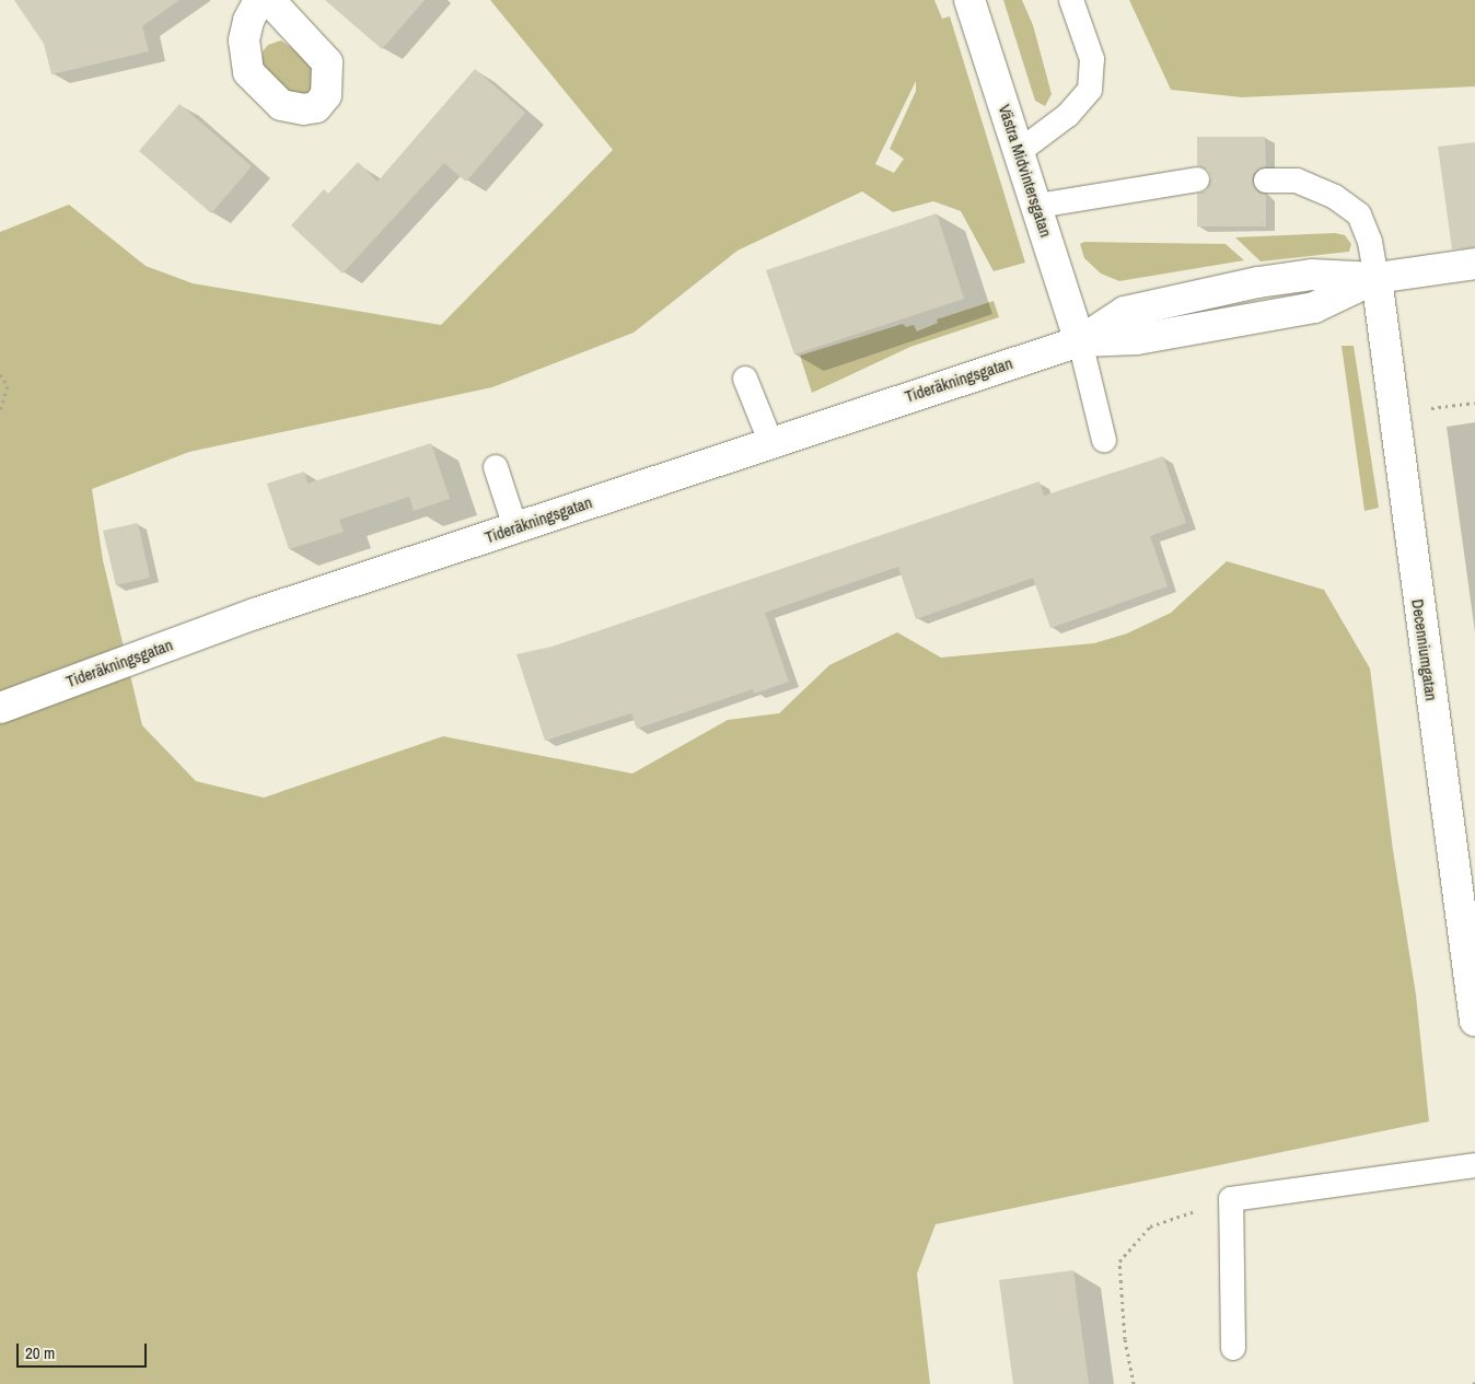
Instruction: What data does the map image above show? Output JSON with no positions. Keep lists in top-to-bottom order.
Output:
{
  "streets": {
    "street": ["Västra Midvintersgatan", "Tideräkningsgatan", "Decenniumgatan"]
  },
  "crossings": [
    ["Västra Midvintersgatan", "Tideräkningsgatan"],
    ["Tideräkningsgatan", "Decenniumgatan"]
  ],
  "scale_bar": "20 m"
}
